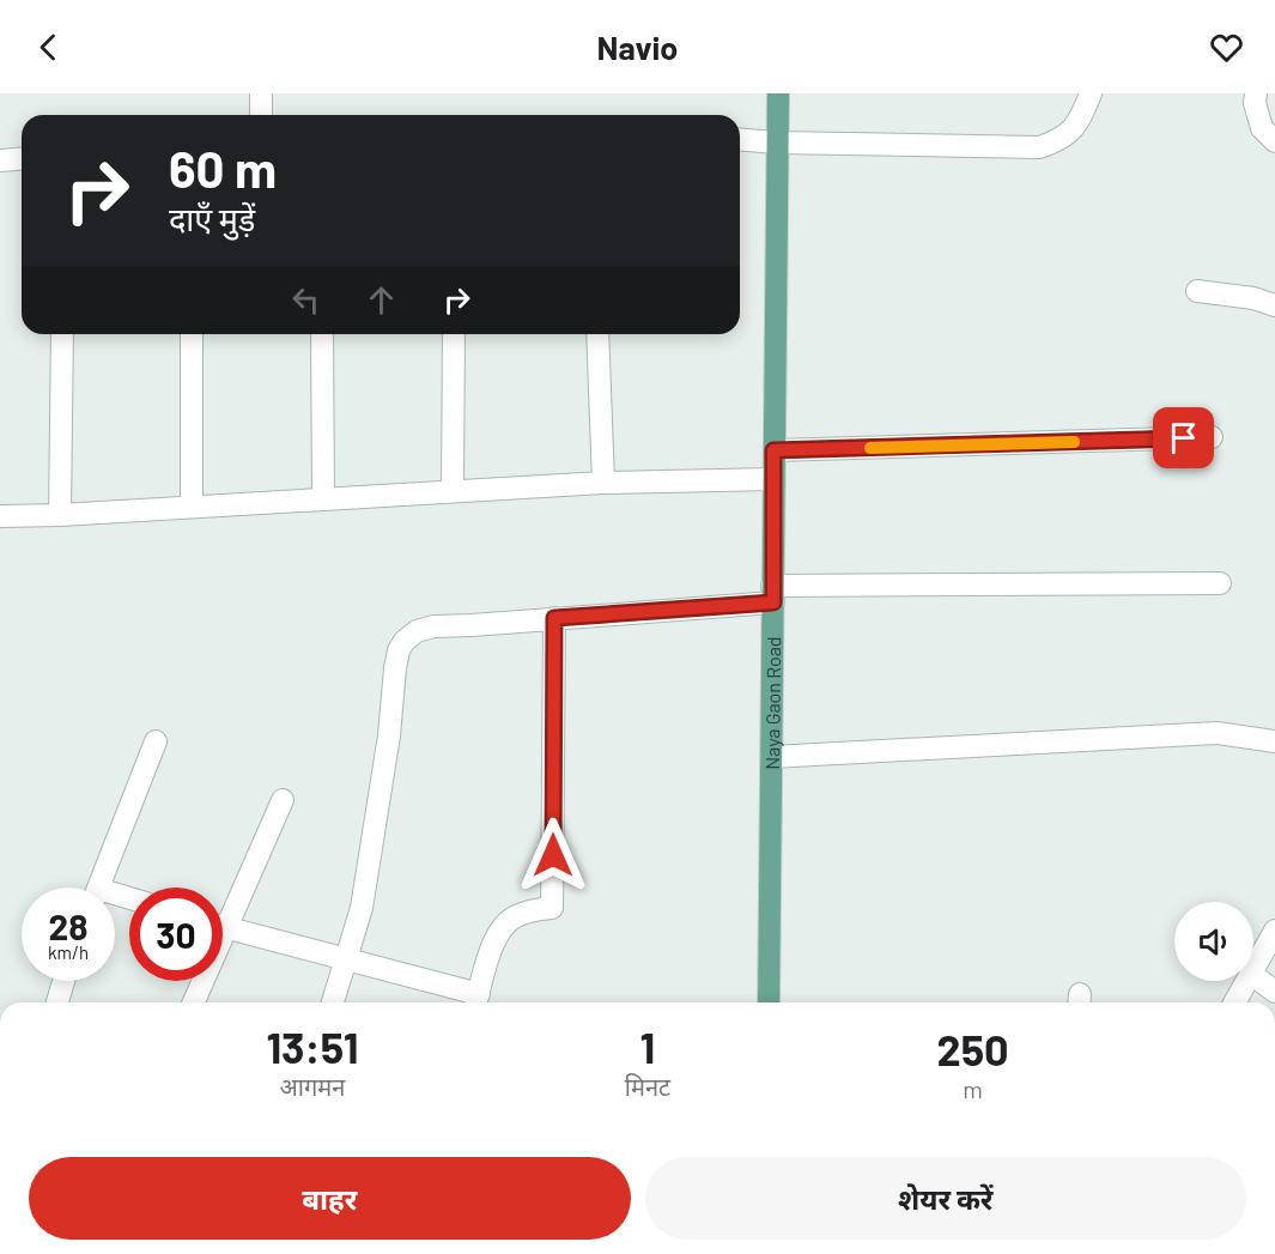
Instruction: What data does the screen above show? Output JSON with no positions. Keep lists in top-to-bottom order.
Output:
{
  "streets": {
    "main road": ["Naya Gaon Road"]
  },
  "page": {
    "header": "Navio",
    "turn": ["60 m", "दाएँ मुड़ें"],
    "speed": "28 km/h",
    "limit": "30",
    "eta": [
      "13:51",
      "आगमन",
      "1",
      "मिनट",
      "250",
      "m"
    ],
    "buttons": ["बाहर", "शेयर करें"]
  }
}
